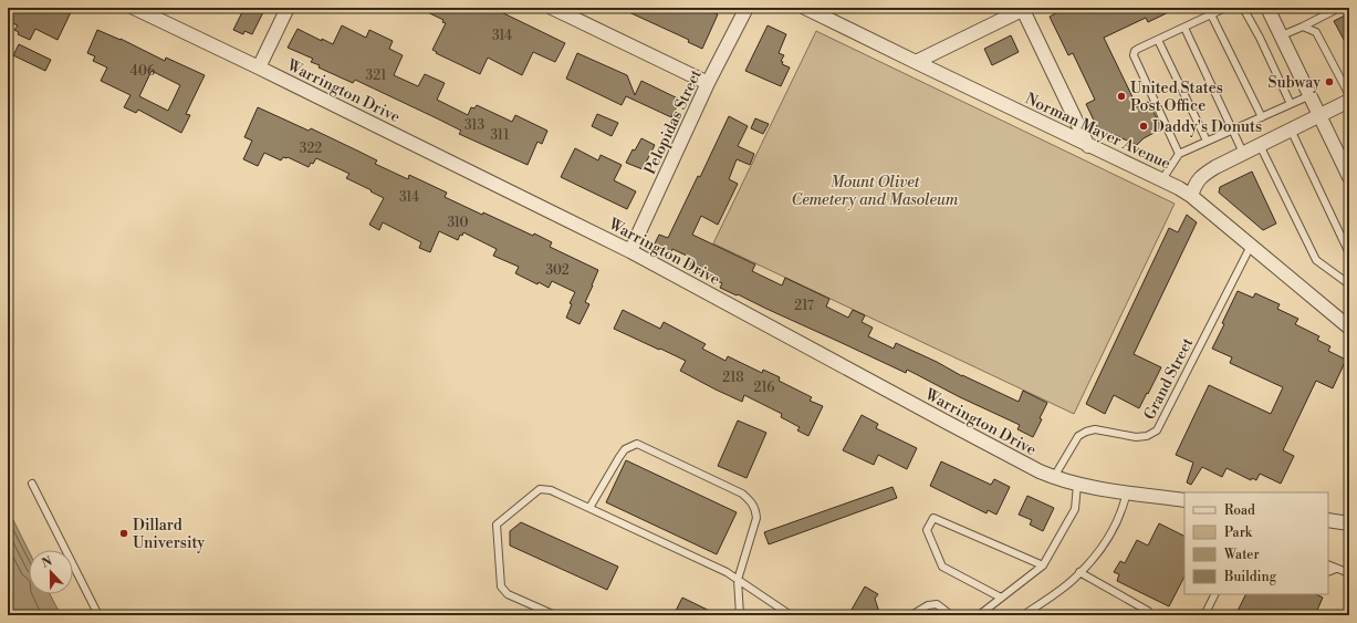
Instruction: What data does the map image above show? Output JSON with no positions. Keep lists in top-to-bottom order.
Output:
{
  "streets": {
    "street": ["Warrington Drive", "Pelopidas Street", "Norman Mayer Avenue"],
    "lane": ["Grand Street"]
  },
  "crossings": [
    ["Warrington Drive", "Pelopidas Street"],
    ["Warrington Drive", "Grand Street"],
    ["Norman Mayer Avenue", "Grand Street"]
  ],
  "parks": ["Mount Olivet Cemetery and Masoleum"],
  "places": [
    "Subway",
    "United States Post Office",
    "Daddy's Donuts",
    "Dillard University"
  ],
  "house_numbers": [
    "314",
    "406",
    "321",
    "313",
    "311",
    "322",
    "314",
    "310",
    "302",
    "217",
    "218",
    "216"
  ],
  "legend": [
    "Road",
    "Park",
    "Water",
    "Building"
  ],
  "north": "top"
}
